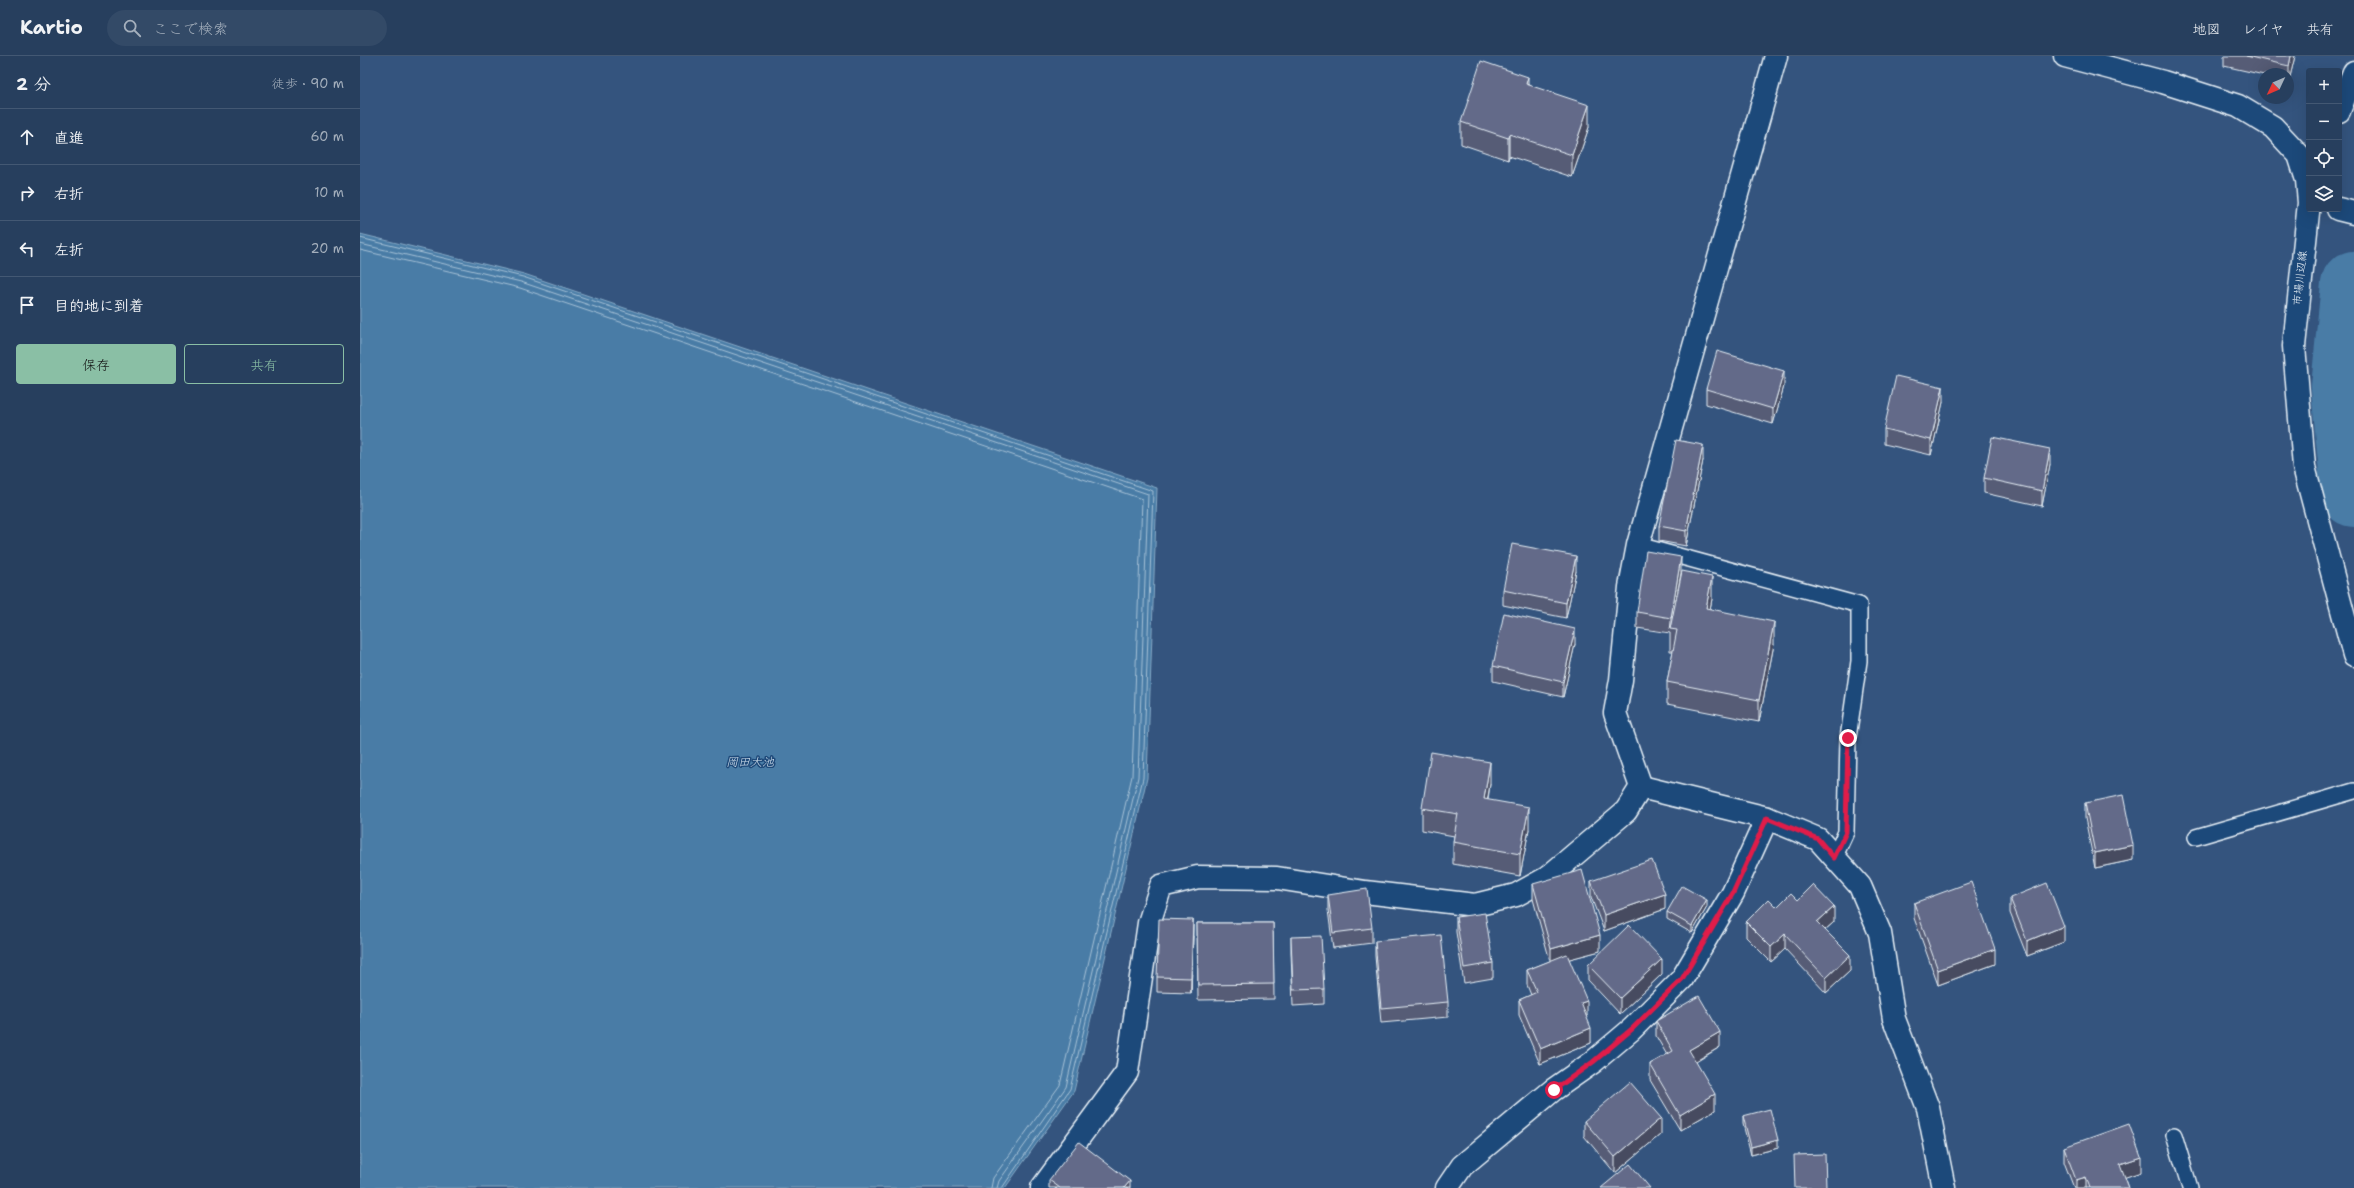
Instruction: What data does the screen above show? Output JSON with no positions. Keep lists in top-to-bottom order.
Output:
{
  "streets": {
    "street": ["市場川辺線"]
  },
  "water": ["岡田大池"],
  "north": "bottom left",
  "page": {
    "header": "Kartio",
    "search": "ここで検索",
    "nav": ["地図", "レイヤ", "共有"],
    "heading": ["2 分", "徒歩 · 90 m"],
    "map_buttons": ["+", "−"],
    "list": [
      ["直進", "60 m"],
      ["右折", "10 m"],
      ["左折", "20 m"],
      "目的地に到着"
    ],
    "buttons": ["保存", "共有"]
  }
}
